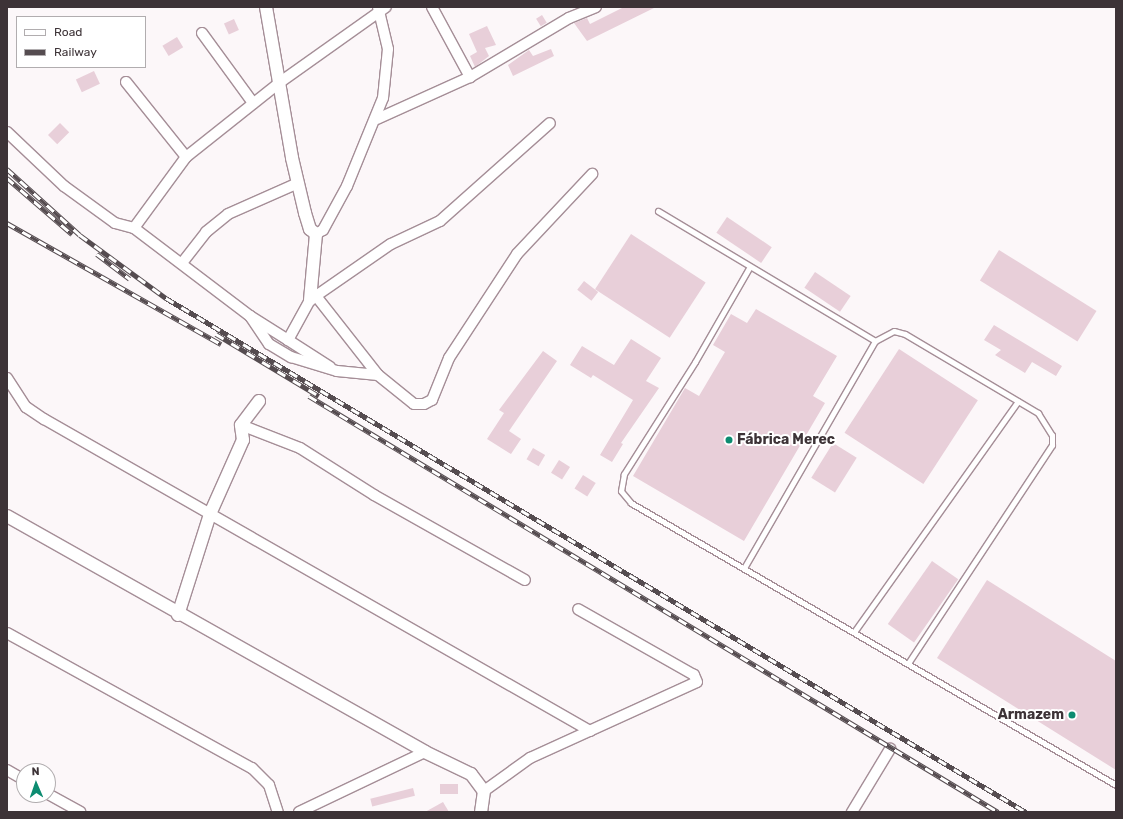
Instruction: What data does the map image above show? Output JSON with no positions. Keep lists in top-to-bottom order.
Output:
{
  "places": ["Fábrica Merec", "Armazem"],
  "legend": ["Road", "Railway"],
  "north": "top"
}
